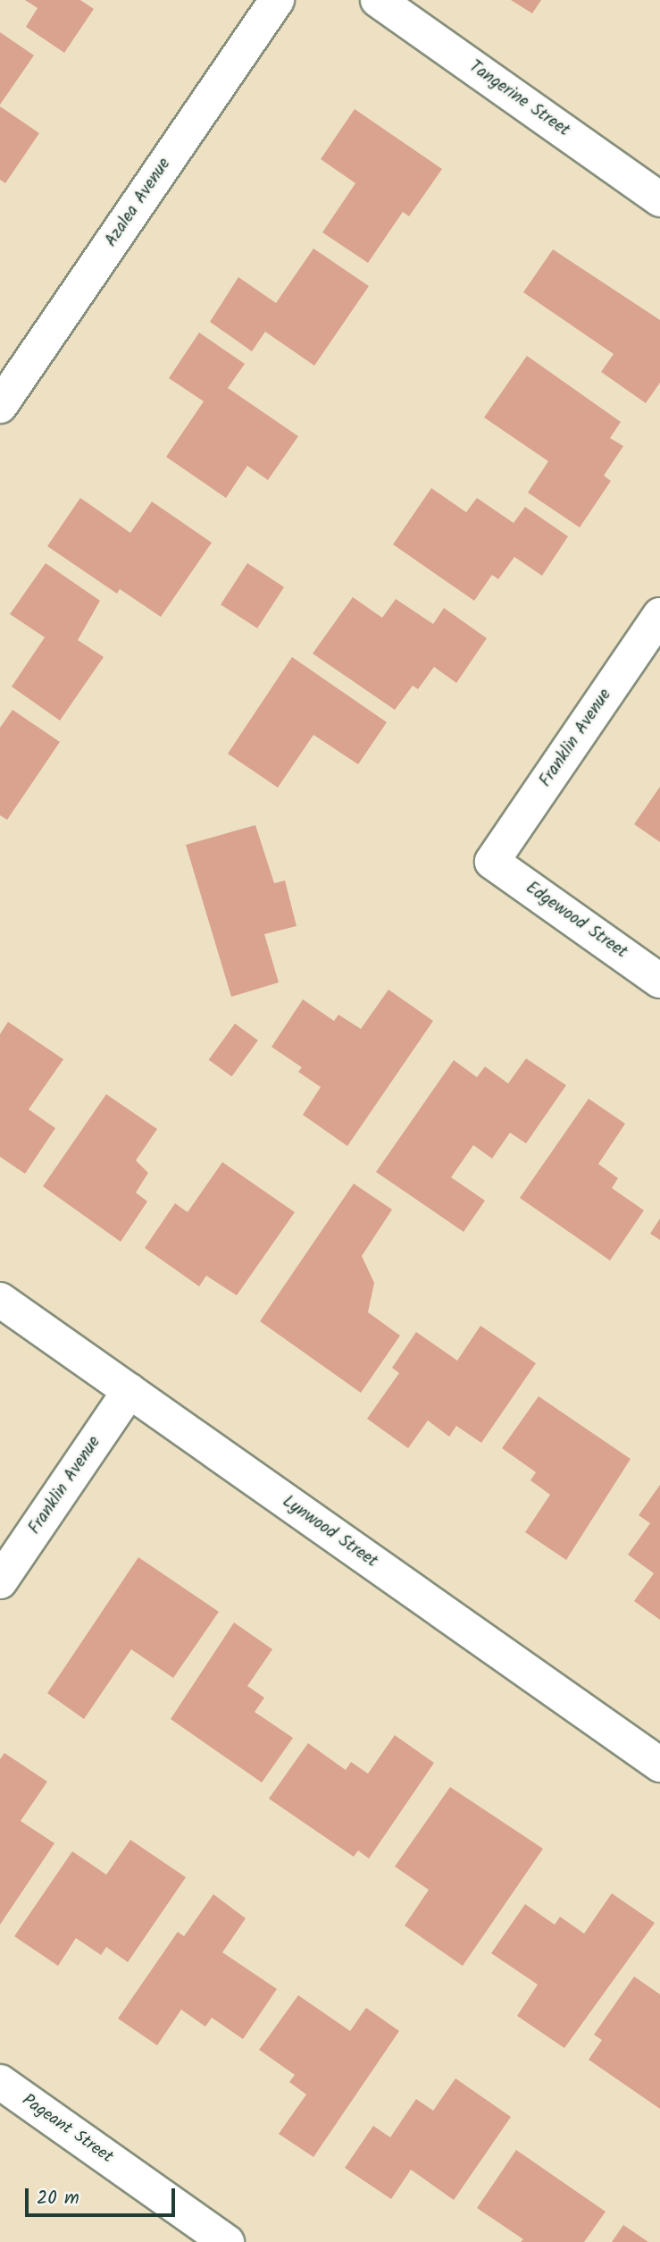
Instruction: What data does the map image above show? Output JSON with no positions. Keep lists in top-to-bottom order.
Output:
{
  "streets": {
    "street": [
      "Tangerine Street",
      "Azalea Avenue",
      "Franklin Avenue",
      "Edgewood Street",
      "Lynwood Street",
      "Pageant Street"
    ]
  },
  "crossings": [
    ["Franklin Avenue", "Edgewood Street"],
    ["Franklin Avenue", "Lynwood Street"]
  ],
  "scale_bar": "20 m"
}
